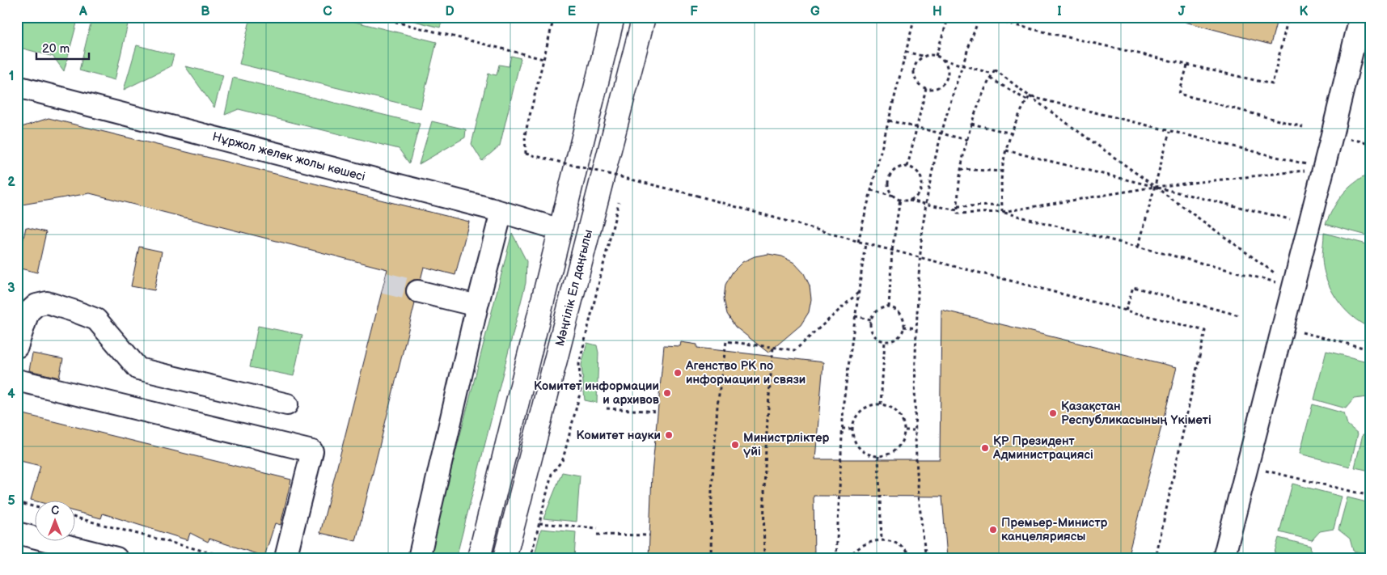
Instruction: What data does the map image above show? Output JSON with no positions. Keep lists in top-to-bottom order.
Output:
{
  "streets": {
    "main road": ["Мәңгілік Ел даңғылы"],
    "street": ["Нұржол желек жолы көшесі"]
  },
  "places": [
    "Агенство РК по информации и связи",
    "Комитет информации и архивов",
    "Қазақстан Республикасының Үкіметі",
    "Комитет науки",
    "Министрліктер үйі",
    "ҚР Президент Администрациясі",
    "Премьер-Министр канцеляриясы"
  ],
  "scale_bar": "20 m",
  "north": "top",
  "grid": {
    "columns": [
      "A",
      "B",
      "C",
      "D",
      "E",
      "F",
      "G",
      "H",
      "I",
      "J",
      "K"
    ],
    "rows": [
      "1",
      "2",
      "3",
      "4",
      "5"
    ]
  }
}
